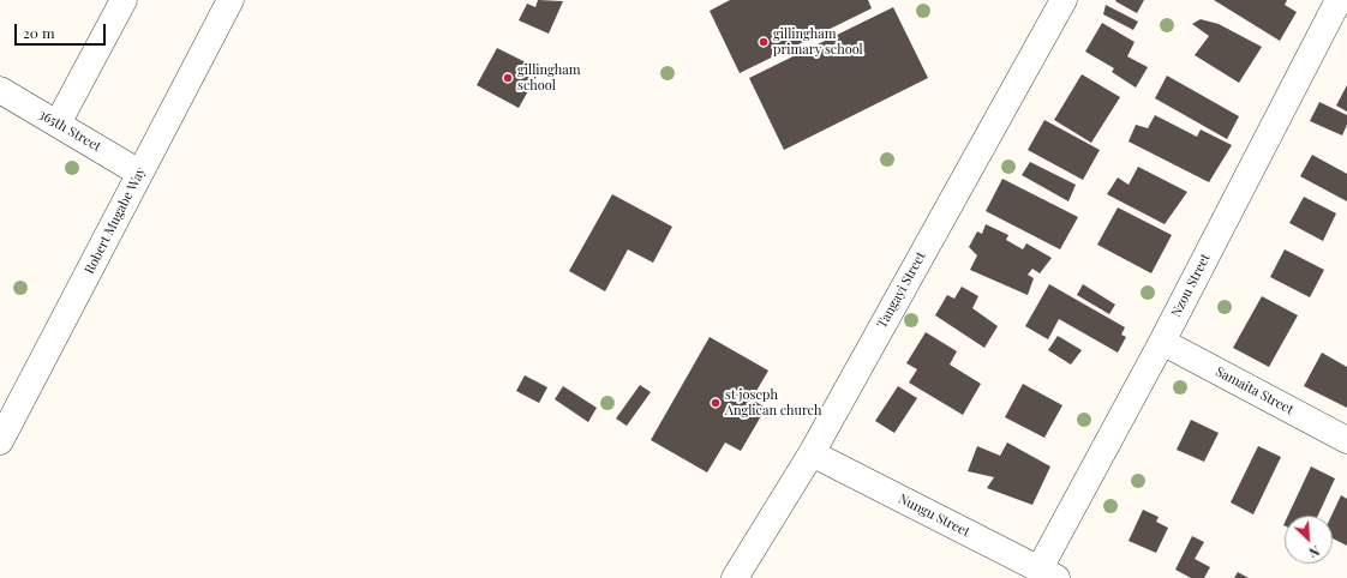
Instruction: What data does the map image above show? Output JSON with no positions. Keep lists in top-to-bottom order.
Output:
{
  "streets": {
    "street": [
      "365th Street",
      "Robert Mugabe Way",
      "Nzou Street",
      "Tangayi Street",
      "Samaita Street",
      "Nungu Street"
    ]
  },
  "crossings": [
    ["365th Street", "Robert Mugabe Way"],
    ["Nzou Street", "Samaita Street"],
    ["Nzou Street", "Nungu Street"],
    ["Tangayi Street", "Nungu Street"]
  ],
  "places": ["gillingham primary school", "gillingham school", "st joseph Anglican church"],
  "scale_bar": "20 m",
  "north": "bottom right"
}
